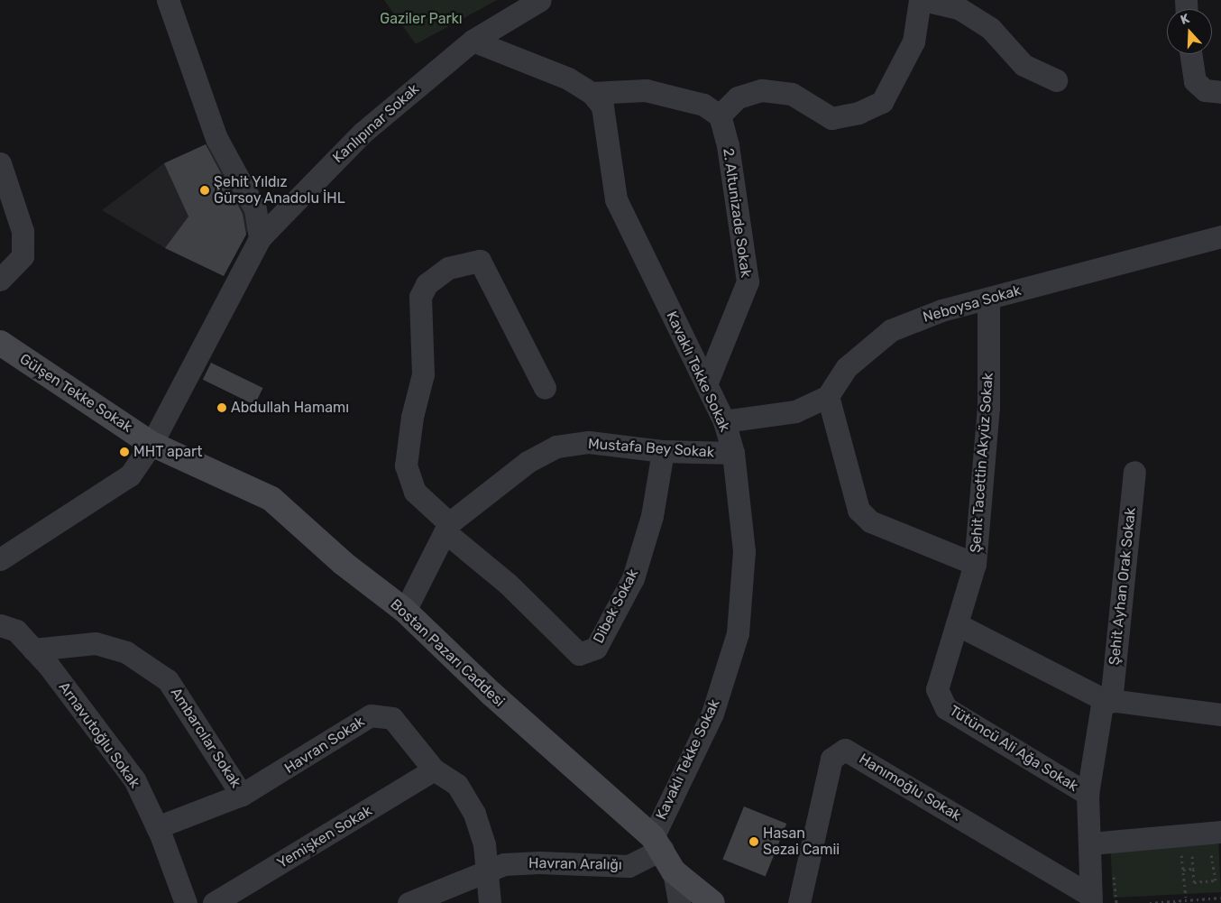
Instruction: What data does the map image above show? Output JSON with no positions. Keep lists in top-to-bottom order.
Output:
{
  "streets": {
    "street": [
      "Kanlıpınar Sokak",
      "2. Altunizade Sokak",
      "Neboysa Sokak",
      "Kavaklı Tekke Sokak",
      "Gülşen Tekke Sokak",
      "Mustafa Bey Sokak",
      "Şehit Tacettin Akyüz Sokak",
      "Şehit Ayhan Orak Sokak",
      "Dibek Sokak",
      "Bostan Pazarı Caddesi",
      "Arnavutoğlu Sokak",
      "Ambarcılar Sokak",
      "Havran Sokak",
      "Tütüncü Ali Ağa Sokak",
      "Hanımoğlu Sokak",
      "Yemişken Sokak",
      "Havran Aralığı"
    ]
  },
  "crossings": [
    ["Kanlıpınar Sokak", "Gülşen Tekke Sokak"],
    ["Kanlıpınar Sokak", "Bostan Pazarı Caddesi"],
    ["2. Altunizade Sokak", "Kavaklı Tekke Sokak"],
    ["Neboysa Sokak", "Şehit Tacettin Akyüz Sokak"],
    ["Kavaklı Tekke Sokak", "Mustafa Bey Sokak"],
    ["Kavaklı Tekke Sokak", "Bostan Pazarı Caddesi"],
    ["Kavaklı Tekke Sokak", "Havran Aralığı"],
    ["Gülşen Tekke Sokak", "Bostan Pazarı Caddesi"],
    ["Mustafa Bey Sokak", "Dibek Sokak"],
    ["Mustafa Bey Sokak", "Bostan Pazarı Caddesi"],
    ["Şehit Tacettin Akyüz Sokak", "Tütüncü Ali Ağa Sokak"],
    ["Şehit Ayhan Orak Sokak", "Tütüncü Ali Ağa Sokak"],
    ["Şehit Ayhan Orak Sokak", "Hanımoğlu Sokak"],
    ["Bostan Pazarı Caddesi", "Havran Aralığı"],
    ["Arnavutoğlu Sokak", "Ambarcılar Sokak"],
    ["Arnavutoğlu Sokak", "Havran Sokak"],
    ["Ambarcılar Sokak", "Havran Sokak"],
    ["Havran Sokak", "Yemişken Sokak"],
    ["Havran Sokak", "Havran Aralığı"]
  ],
  "parks": ["Gaziler Parkı"],
  "places": [
    "Şehit Yıldız Gürsoy Anadolu İHL",
    "Abdullah Hamamı",
    "MHT apart",
    "Hasan Sezai Camii"
  ],
  "north": "top"
}
